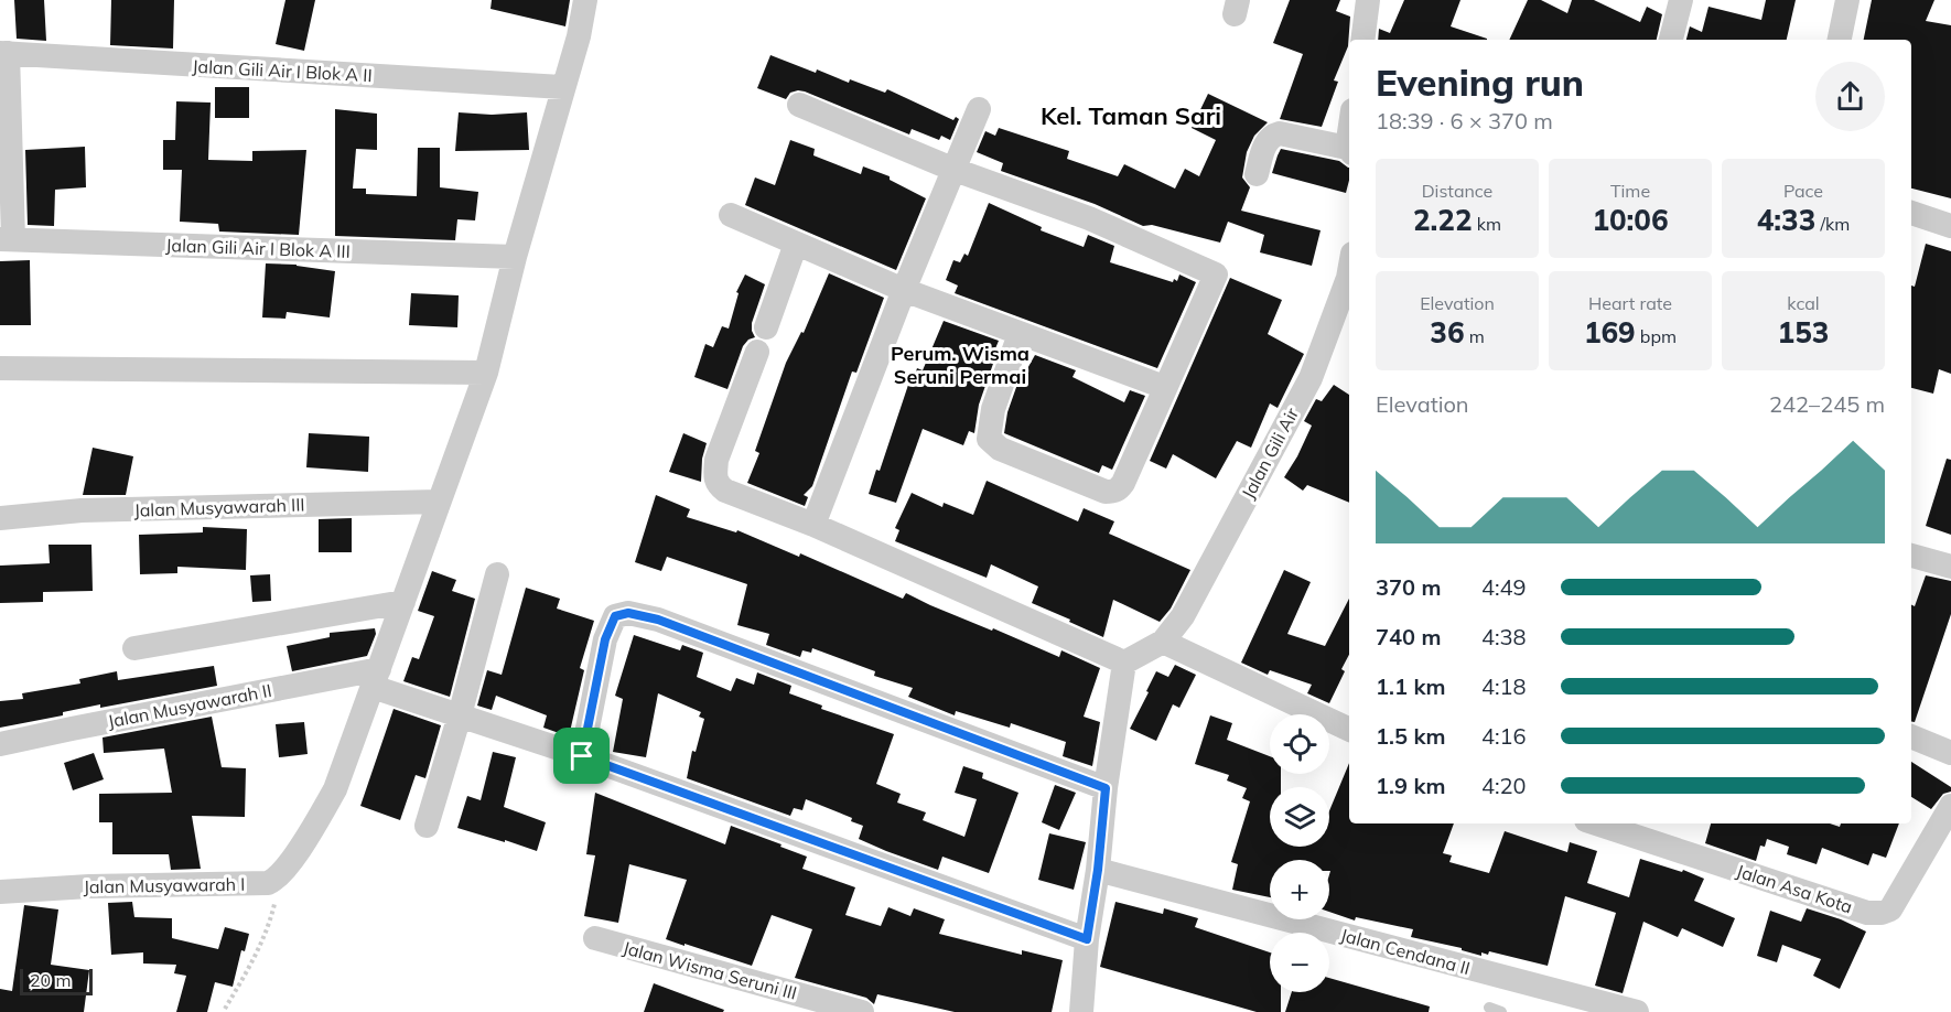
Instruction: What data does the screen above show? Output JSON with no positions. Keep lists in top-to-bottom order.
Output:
{
  "streets": {
    "street": [
      "Jalan Gili Air I Blok A II",
      "Jalan Gili Air I Blok A III",
      "Jalan Gili Air",
      "Jalan Musyawarah III",
      "Jalan Musyawarah II",
      "Jalan Musyawarah I",
      "Jalan Asa Kota",
      "Jalan Cendana II",
      "Jalan Wisma Seruni III"
    ]
  },
  "districts": ["Kel. Taman Sari", "Perum. Wisma Seruni Permai"],
  "scale_bar": "20 m",
  "page": {
    "heading": ["Evening run", "18:39 · 6 × 370 m"],
    "stats": [
      ["Distance", "2.22 km"],
      ["Time", "10:06"],
      ["Pace", "4:33 /km"],
      ["Elevation", "36 m"],
      ["Heart rate", "169 bpm"],
      ["kcal", "153"]
    ],
    "chart": ["Elevation", "242–245 m"],
    "list": [
      {
        "name": "370 m",
        "note": "4:49"
      },
      {
        "name": "740 m",
        "note": "4:38"
      },
      {
        "name": "1.1 km",
        "note": "4:18"
      },
      {
        "name": "1.5 km",
        "note": "4:16"
      },
      {
        "name": "1.9 km",
        "note": "4:20"
      }
    ],
    "map_buttons": ["+", "−"],
    "scale": "20 m"
  }
}
